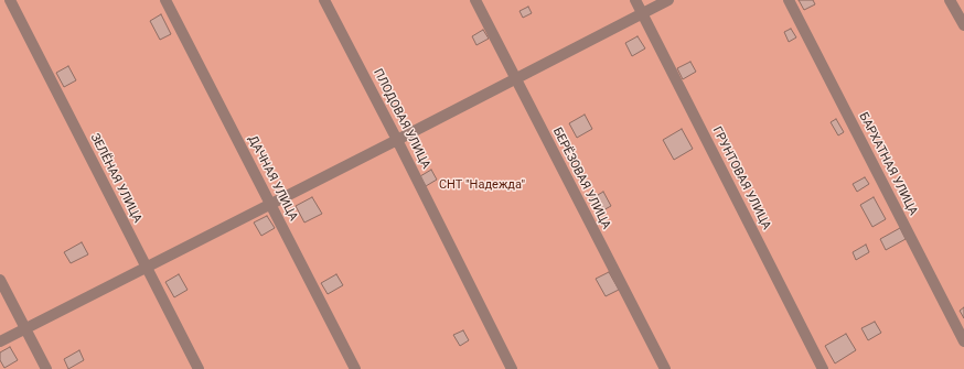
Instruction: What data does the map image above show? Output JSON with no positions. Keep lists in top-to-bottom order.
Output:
{
  "streets": {
    "street": [
      "ПЛОДОВАЯ УЛИЦА",
      "БАРХАТНАЯ УЛИЦА",
      "ЗЕЛЁНАЯ УЛИЦА",
      "ДАЧНАЯ УЛИЦА",
      "БЕРЁЗОВАЯ УЛИЦА",
      "ГРУНТОВАЯ УЛИЦА"
    ]
  },
  "parks": ["СНТ \"Надежда\""]
}
